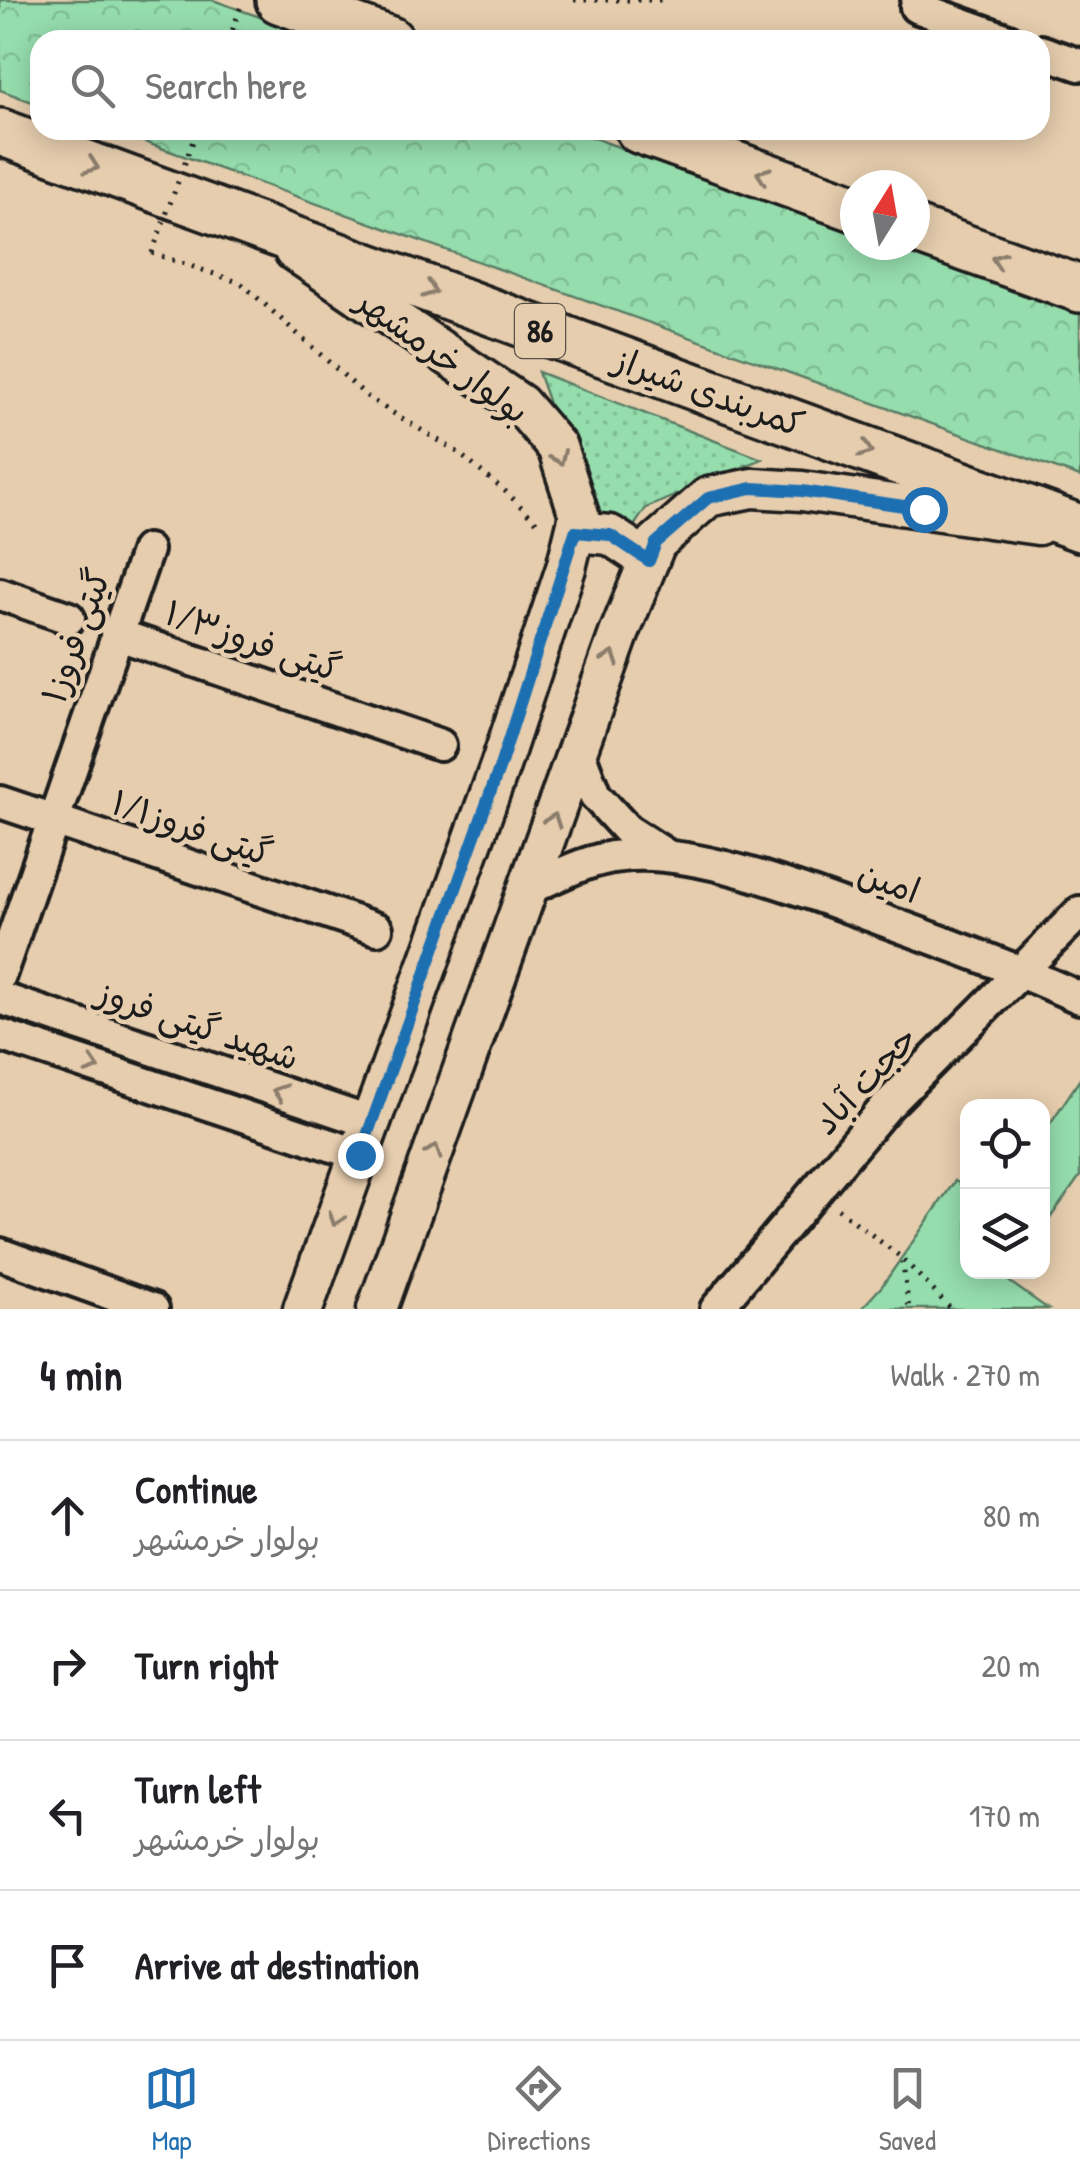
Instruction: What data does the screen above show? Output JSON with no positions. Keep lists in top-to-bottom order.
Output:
{
  "streets": {
    "highway": ["86", "کمربندی شیراز"],
    "main road": ["بولوار خرمشهر"],
    "street": [
      "۱گیتی فروز",
      "۱/۳گیتی فروز",
      "۱/۱گیتی فروز",
      "امین",
      "شهید گیتی فروز",
      "حجت آباد"
    ]
  },
  "crossings": [
    ["بولوار خرمشهر", "کمربندی شیراز"],
    ["بولوار خرمشهر", "شهید گیتی فروز"],
    ["۱گیتی فروز", "۱/۳گیتی فروز"],
    ["۱گیتی فروز", "۱/۱گیتی فروز"],
    ["امین", "حجت آباد"]
  ],
  "one_way": ["بولوار خرمشهر"],
  "north": "top",
  "page": {
    "search": "Search here",
    "heading": ["4 min", "Walk · 270 m"],
    "list": [
      ["Continue", "بولوار خرمشهر", "80 m"],
      ["Turn right", "20 m"],
      ["Turn left", "بولوار خرمشهر", "170 m"],
      "Arrive at destination"
    ],
    "nav": ["Map", "Directions", "Saved"]
  }
}
